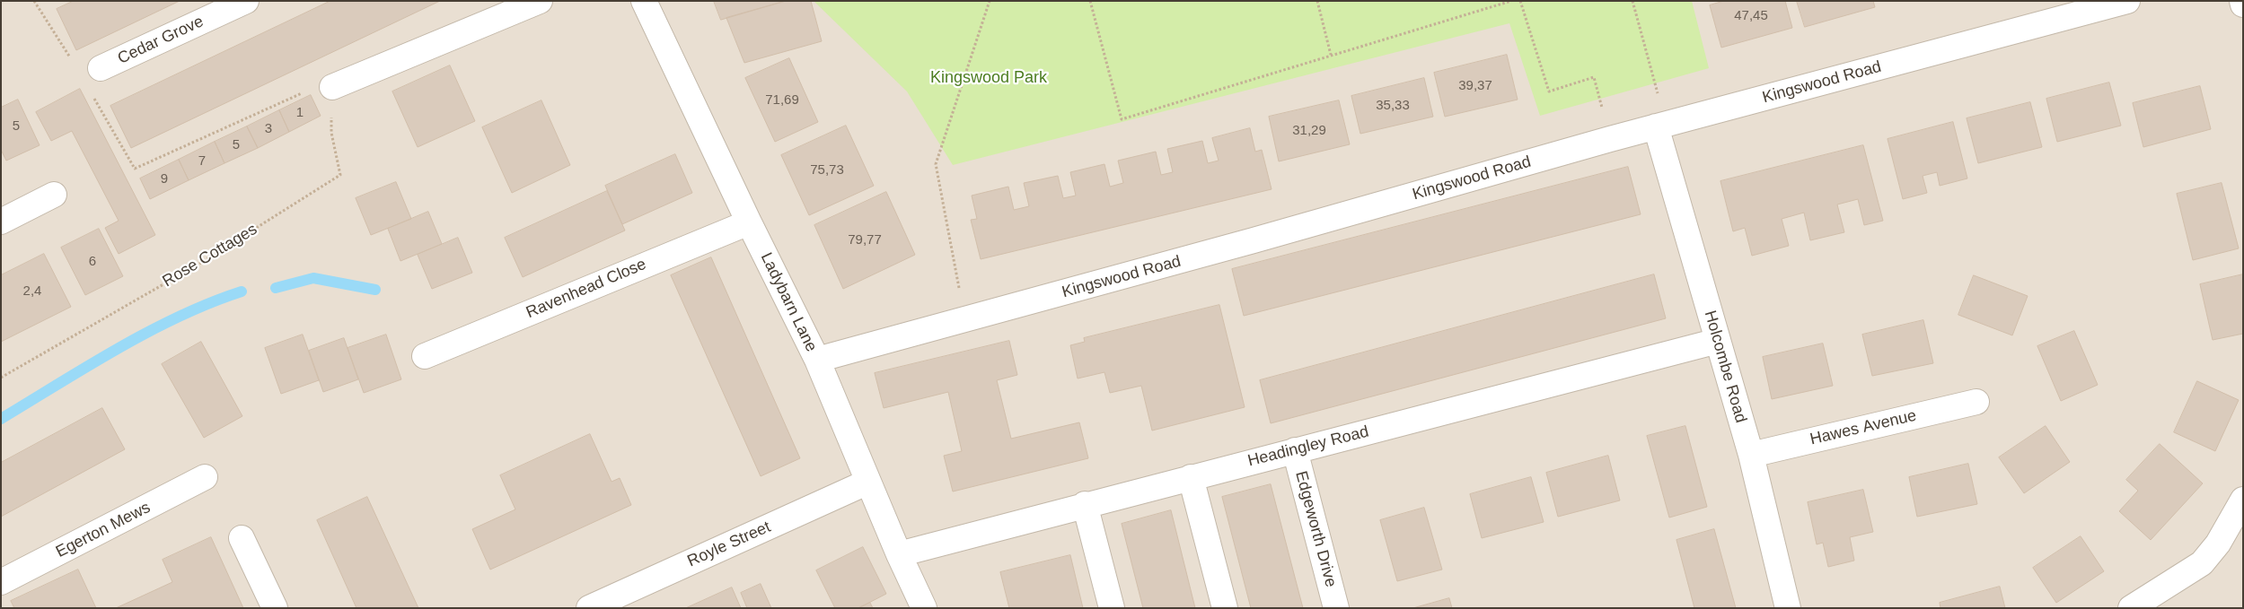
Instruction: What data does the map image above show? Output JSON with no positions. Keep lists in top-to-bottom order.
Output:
{
  "streets": {
    "street": [
      "Cedar Grove",
      "Kingswood Road",
      "Ravenhead Close",
      "Ladybarn Lane",
      "Holcombe Road",
      "Hawes Avenue",
      "Headingley Road",
      "Edgeworth Drive",
      "Egerton Mews",
      "Royle Street"
    ],
    "path": ["Rose Cottages"]
  },
  "crossings": [
    ["Kingswood Road", "Ladybarn Lane"],
    ["Kingswood Road", "Holcombe Road"],
    ["Ravenhead Close", "Ladybarn Lane"],
    ["Ladybarn Lane", "Headingley Road"],
    ["Ladybarn Lane", "Royle Street"],
    ["Holcombe Road", "Hawes Avenue"],
    ["Holcombe Road", "Headingley Road"],
    ["Headingley Road", "Edgeworth Drive"]
  ],
  "parks": ["Kingswood Park"],
  "house_numbers": [
    "47,45",
    "39,37",
    "71,69",
    "35,33",
    "1",
    "5",
    "3",
    "31,29",
    "5",
    "7",
    "75,73",
    "9",
    "79,77",
    "6",
    "2,4"
  ]
}
